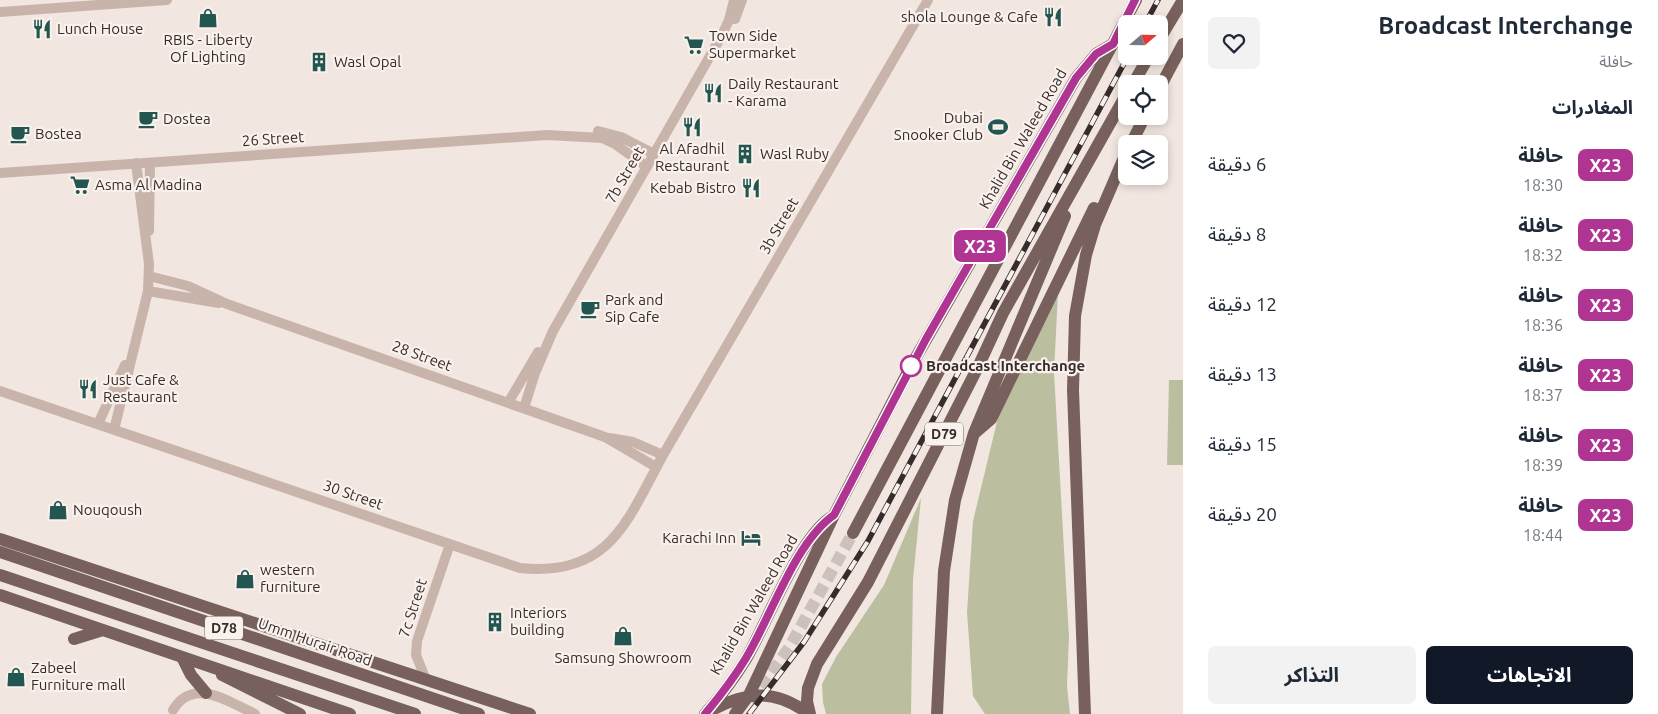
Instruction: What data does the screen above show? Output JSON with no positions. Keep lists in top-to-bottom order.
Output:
{
  "streets": {
    "main road": [
      "Khalid Bin Waleed Road",
      "D79",
      "D78",
      "Umm Hurair Road"
    ],
    "street": [
      "26 Street",
      "7b Street",
      "3b Street",
      "28 Street",
      "30 Street",
      "7c Street"
    ]
  },
  "crossings": [
    ["26 Street", "7b Street"],
    ["7b Street", "28 Street"],
    ["3b Street", "28 Street"],
    ["3b Street", "30 Street"],
    ["28 Street", "30 Street"],
    ["30 Street", "7c Street"]
  ],
  "places": {
    "restaurant": [
      "shola Lounge & Cafe",
      "Lunch House",
      "Daily Restaurant - Karama",
      "Al Afadhil Restaurant",
      "Kebab Bistro",
      "Just Cafe & Restaurant"
    ],
    "shop": [
      "RBIS - Liberty Of Lighting",
      "Nouqoush",
      "western furniture",
      "Samsung Showroom",
      "Zabeel Furniture mall"
    ],
    "supermarket": ["Town Side Supermarket", "Asma Al Madina"],
    "building": ["Wasl Opal", "Wasl Ruby", "Interiors building"],
    "cafe": ["Dostea", "Bostea", "Park and Sip Cafe"],
    "sports": ["Dubai Snooker Club"],
    "other": ["Broadcast Interchange"],
    "hotel": ["Karachi Inn"]
  },
  "lines": ["bus line X23"],
  "north": "right",
  "page": {
    "heading": [
      ["Broadcast Interchange", "حافلة"],
      "المغادرات"
    ],
    "on_map": "X23",
    "list": [
      {
        "mark": "X23",
        "name": "حافلة",
        "note": "18:30",
        "value": "6 دقيقة"
      },
      {
        "mark": "X23",
        "name": "حافلة",
        "note": "18:32",
        "value": "8 دقيقة"
      },
      {
        "mark": "X23",
        "name": "حافلة",
        "note": "18:36",
        "value": "12 دقيقة"
      },
      {
        "mark": "X23",
        "name": "حافلة",
        "note": "18:37",
        "value": "13 دقيقة"
      },
      {
        "mark": "X23",
        "name": "حافلة",
        "note": "18:39",
        "value": "15 دقيقة"
      },
      {
        "mark": "X23",
        "name": "حافلة",
        "note": "18:44",
        "value": "20 دقيقة"
      }
    ],
    "buttons": ["الاتجاهات", "التذاكر"]
  }
}
